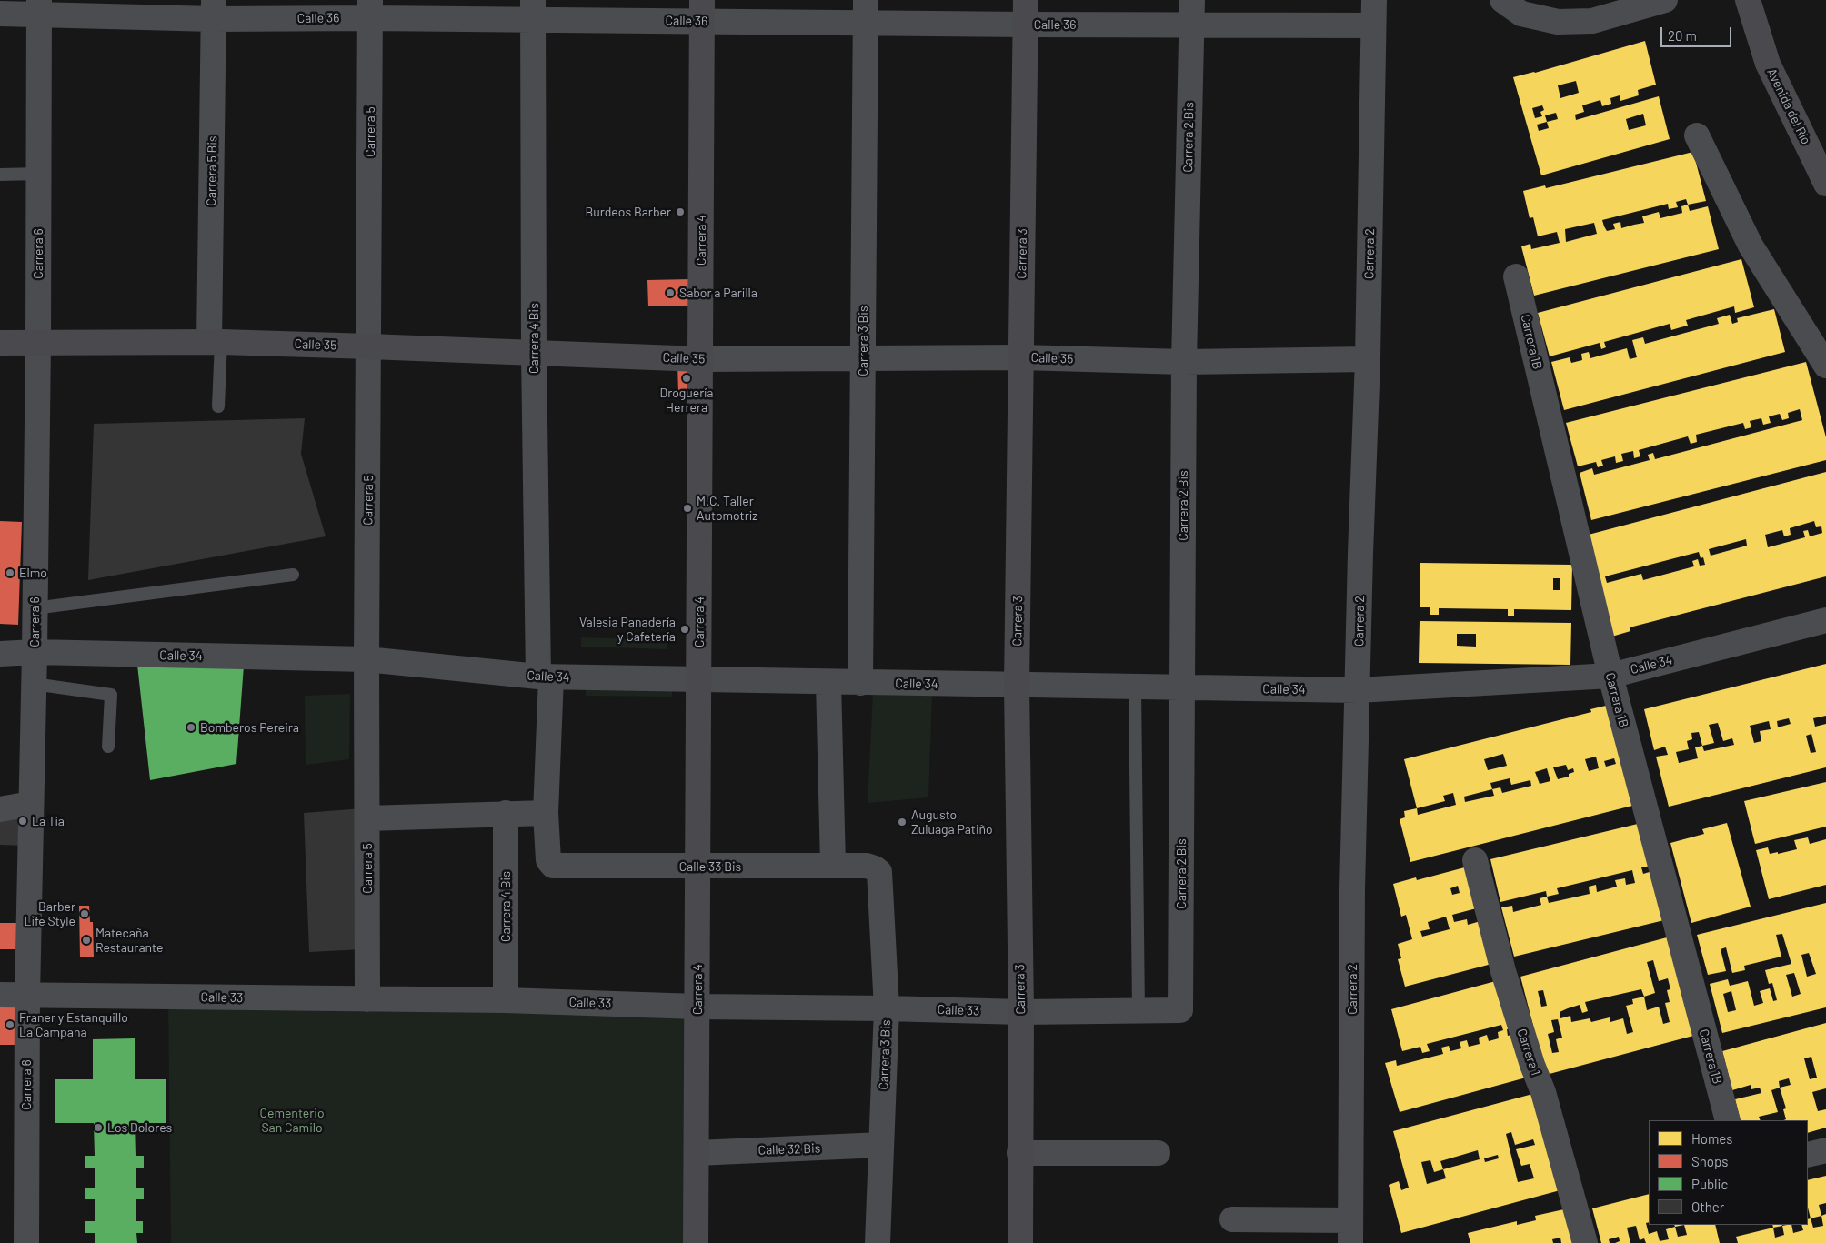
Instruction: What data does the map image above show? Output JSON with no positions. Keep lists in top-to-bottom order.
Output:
{
  "streets": {
    "main road": [
      "Avenida del Río",
      "Carrera 4",
      "Carrera 3",
      "Calle 35"
    ],
    "street": [
      "Calle 36",
      "Carrera 5",
      "Carrera 2 Bis",
      "Carrera 5 Bis",
      "Carrera 6",
      "Carrera 2",
      "Carrera 4 Bis",
      "Carrera 3 Bis",
      "Carrera 1B",
      "Calle 34",
      "Calle 33 Bis",
      "Calle 33",
      "Carrera 1",
      "Calle 32 Bis"
    ]
  },
  "crossings": [
    ["Calle 36", "Carrera 5"],
    ["Calle 36", "Carrera 2 Bis"],
    ["Calle 36", "Carrera 5 Bis"],
    ["Calle 36", "Carrera 4"],
    ["Calle 36", "Carrera 6"],
    ["Calle 36", "Carrera 3"],
    ["Calle 36", "Carrera 2"],
    ["Calle 36", "Carrera 4 Bis"],
    ["Calle 36", "Carrera 3 Bis"],
    ["Carrera 5", "Calle 35"],
    ["Carrera 5", "Calle 34"],
    ["Carrera 5", "Calle 33"],
    ["Carrera 2 Bis", "Calle 35"],
    ["Carrera 2 Bis", "Calle 34"],
    ["Carrera 2 Bis", "Calle 33"],
    ["Carrera 5 Bis", "Calle 35"],
    ["Carrera 4", "Calle 35"],
    ["Carrera 4", "Calle 34"],
    ["Carrera 4", "Calle 33 Bis"],
    ["Carrera 4", "Calle 33"],
    ["Carrera 4", "Calle 32 Bis"],
    ["Carrera 6", "Calle 35"],
    ["Carrera 6", "Calle 34"],
    ["Carrera 6", "Calle 33"],
    ["Carrera 3", "Calle 35"],
    ["Carrera 3", "Calle 34"],
    ["Carrera 3", "Calle 33"],
    ["Carrera 2", "Calle 35"],
    ["Carrera 2", "Calle 34"],
    ["Carrera 4 Bis", "Calle 35"],
    ["Carrera 4 Bis", "Calle 34"],
    ["Carrera 4 Bis", "Calle 33"],
    ["Carrera 3 Bis", "Calle 35"],
    ["Carrera 3 Bis", "Calle 34"],
    ["Carrera 3 Bis", "Calle 33 Bis"],
    ["Carrera 3 Bis", "Calle 33"],
    ["Carrera 3 Bis", "Calle 32 Bis"],
    ["Carrera 1B", "Calle 34"]
  ],
  "parks": ["Cementerio San Camilo"],
  "places": [
    "Burdeos Barber",
    "Sabor a Parilla",
    "Droguería Herrera",
    "M.C. Taller Automotriz",
    "Elmo",
    "Valesia Panadería y Cafetería",
    "Bomberos Pereira",
    "La Tía",
    "Augusto Zuluaga Patiño",
    "Barber Life Style",
    "Matecaña Restaurante",
    "Franer y Estanquillo La Campana",
    "Los Dolores"
  ],
  "legend": [
    "Homes",
    "Shops",
    "Public",
    "Other"
  ],
  "scale_bar": "20 m"
}
